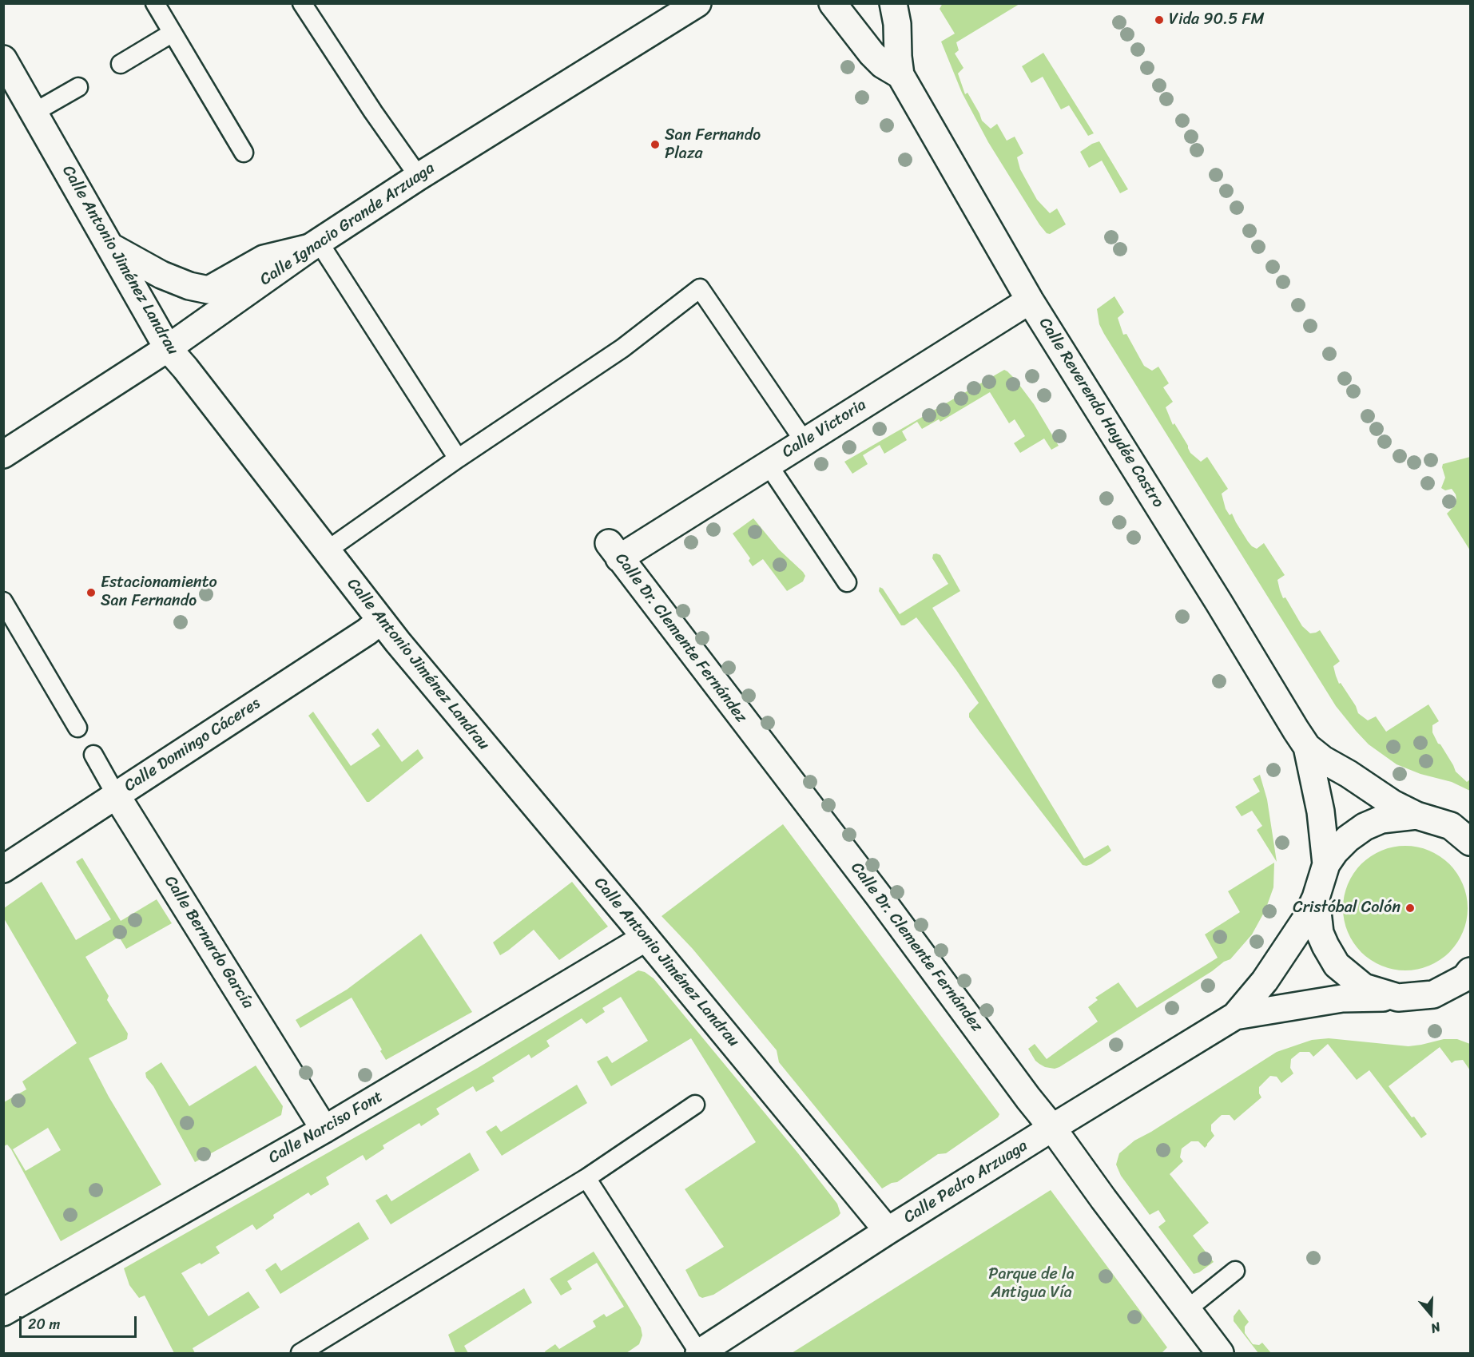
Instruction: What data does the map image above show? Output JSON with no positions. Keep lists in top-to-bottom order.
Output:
{
  "streets": {
    "street": [
      "Calle Ignacio Grande Arzuaga",
      "Calle Antonio Jiménez Landrau",
      "Calle Reverendo Haydée Castro",
      "Calle Victoria",
      "Calle Dr. Clemente Fernández",
      "Calle Domingo Cáceres",
      "Calle Bernardo García",
      "Calle Narciso Font",
      "Calle Pedro Arzuaga"
    ]
  },
  "crossings": [
    ["Calle Ignacio Grande Arzuaga", "Calle Antonio Jiménez Landrau"],
    ["Calle Antonio Jiménez Landrau", "Calle Domingo Cáceres"],
    ["Calle Antonio Jiménez Landrau", "Calle Narciso Font"],
    ["Calle Antonio Jiménez Landrau", "Calle Pedro Arzuaga"],
    ["Calle Reverendo Haydée Castro", "Calle Victoria"],
    ["Calle Reverendo Haydée Castro", "Calle Pedro Arzuaga"],
    ["Calle Victoria", "Calle Dr. Clemente Fernández"],
    ["Calle Dr. Clemente Fernández", "Calle Pedro Arzuaga"],
    ["Calle Domingo Cáceres", "Calle Bernardo García"],
    ["Calle Bernardo García", "Calle Narciso Font"]
  ],
  "parks": ["Parque de la Antigua Vía"],
  "places": [
    "Vida 90.5 FM",
    "San Fernando Plaza",
    "Estacionamiento San Fernando",
    "Cristóbal Colón"
  ],
  "scale_bar": "20 m",
  "north": "bottom"
}
